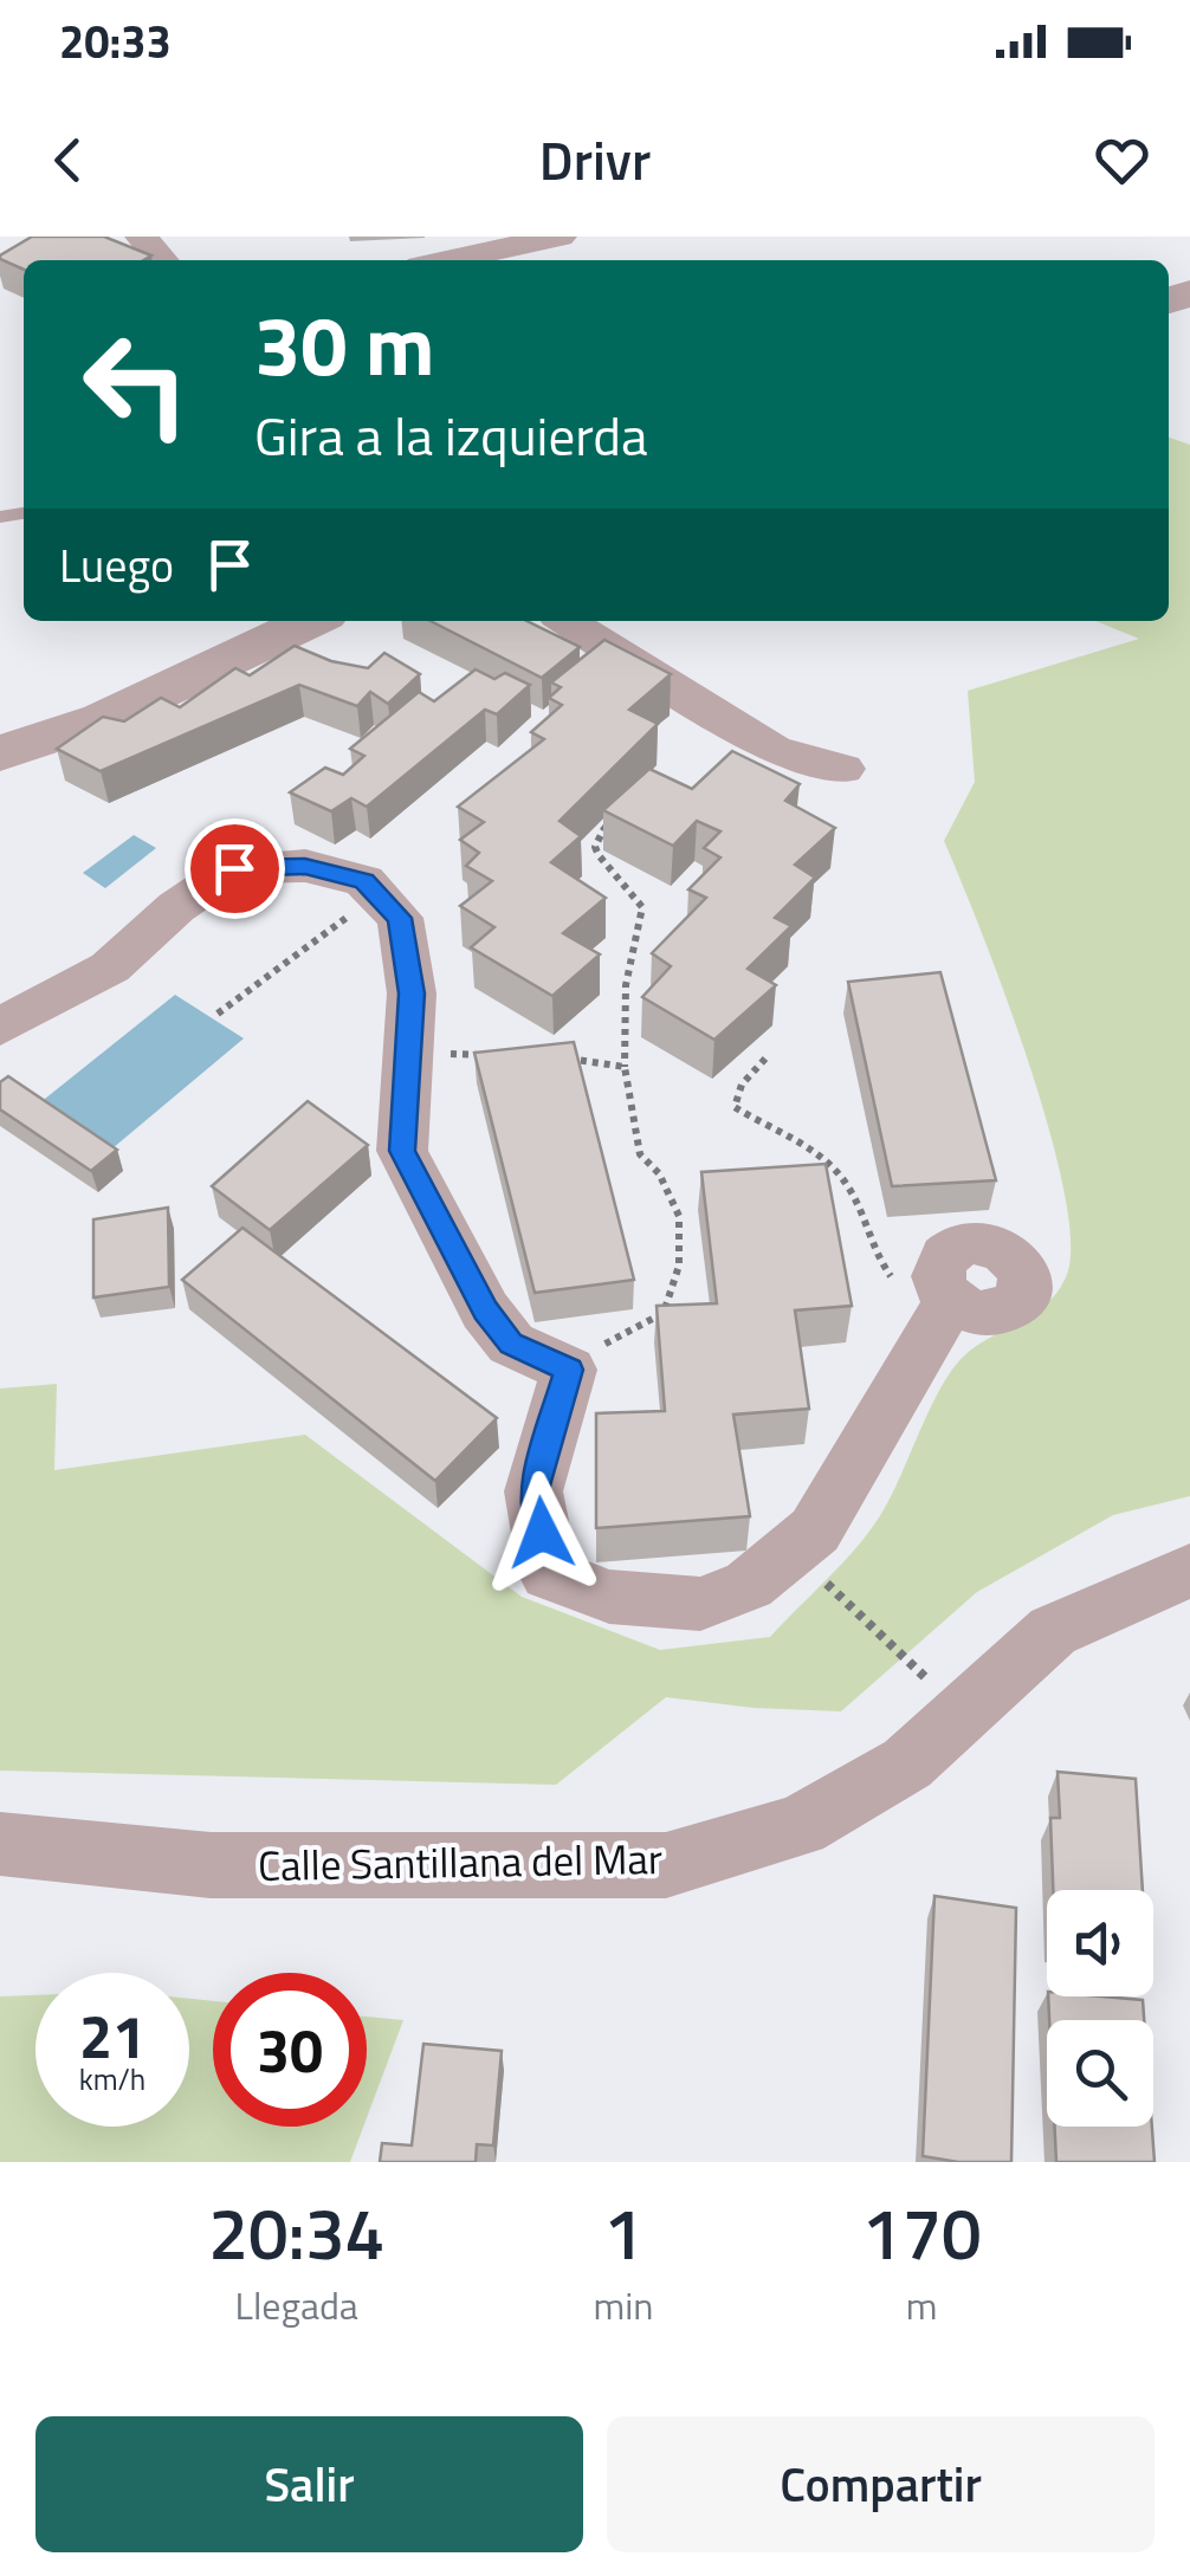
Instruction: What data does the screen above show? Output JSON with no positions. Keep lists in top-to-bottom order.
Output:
{
  "streets": {
    "street": ["Calle Santillana del Mar"]
  },
  "page": {
    "status": "20:33",
    "header": "Drivr",
    "turn": ["30 m", "Gira a la izquierda"],
    "then": "Luego",
    "speed": "21 km/h",
    "limit": "30",
    "eta": [
      "20:34",
      "Llegada",
      "1",
      "min",
      "170",
      "m"
    ],
    "buttons": ["Salir", "Compartir"]
  }
}
